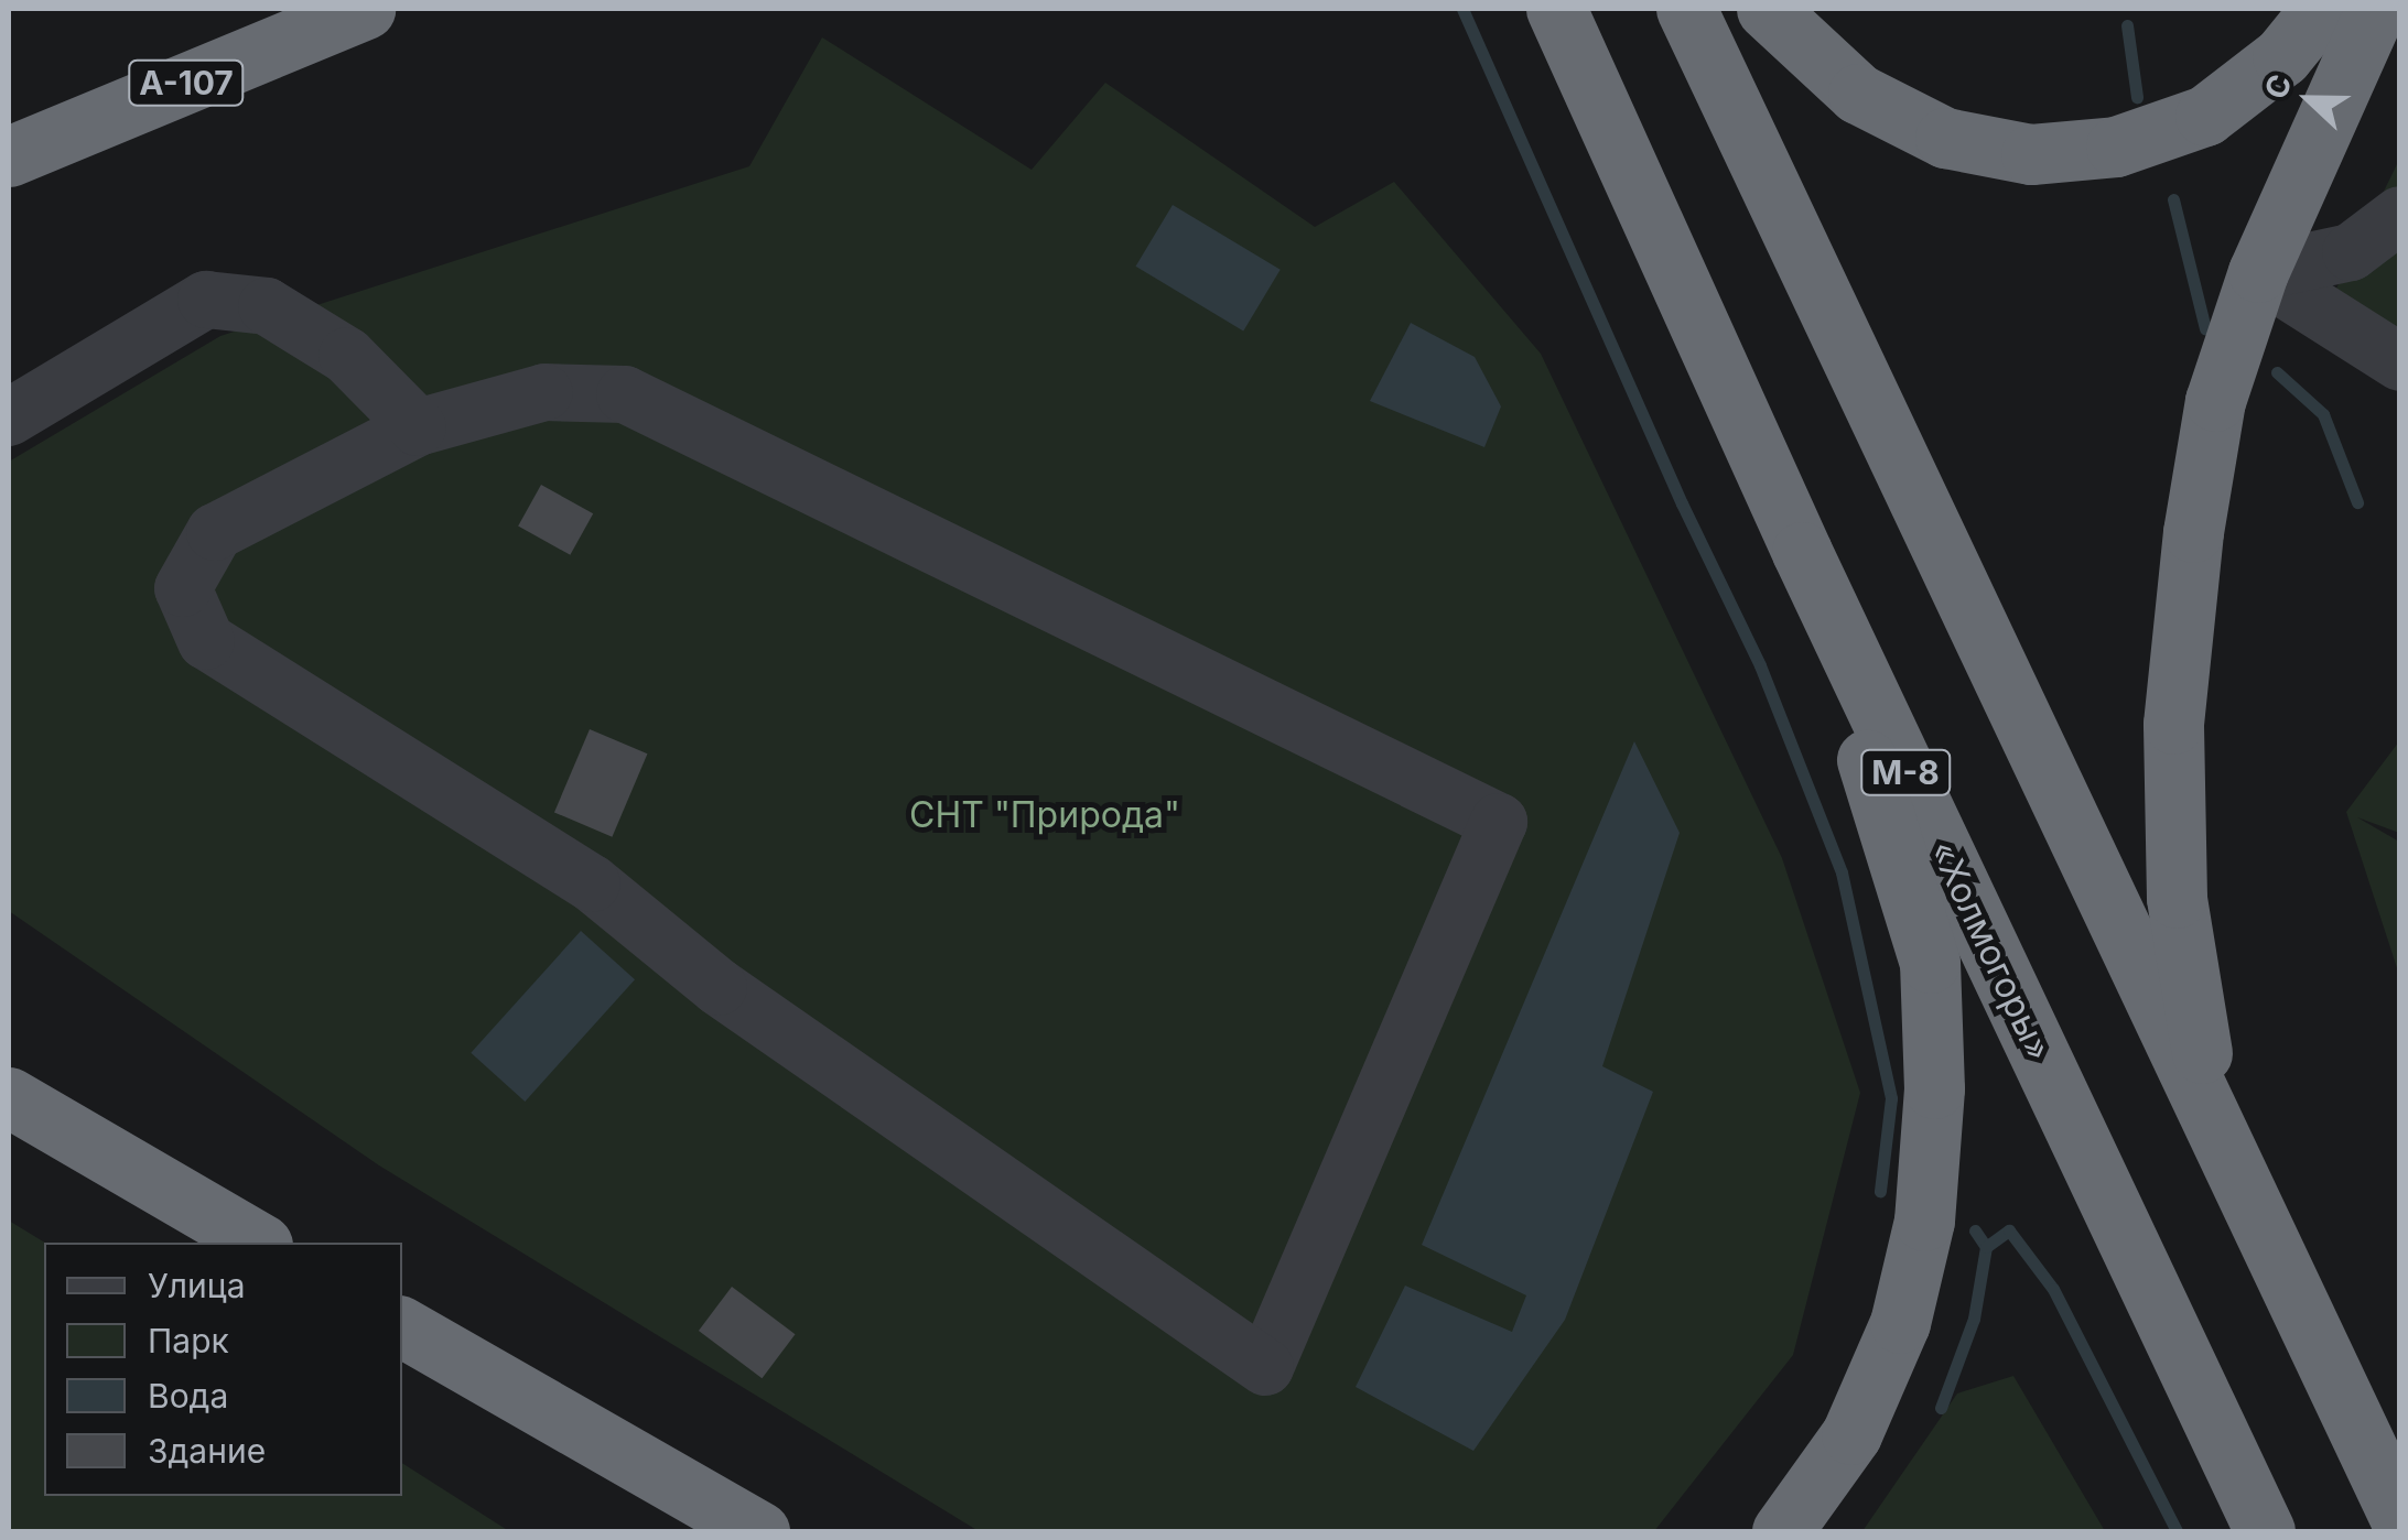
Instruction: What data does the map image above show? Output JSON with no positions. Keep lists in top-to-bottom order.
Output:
{
  "streets": {
    "highway": ["А-107", "М-8", "«Холмогоры»"]
  },
  "parks": ["СНТ \"Природа\""],
  "legend": [
    "Улица",
    "Парк",
    "Вода",
    "Здание"
  ],
  "north": "left"
}
